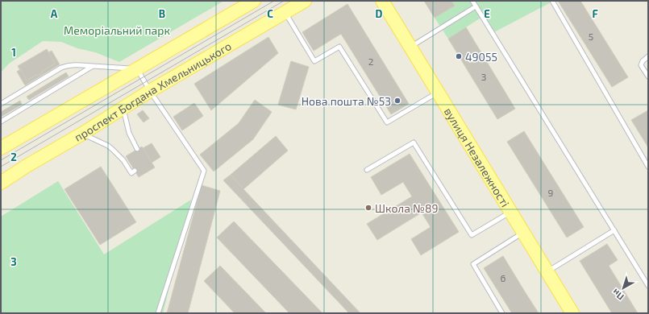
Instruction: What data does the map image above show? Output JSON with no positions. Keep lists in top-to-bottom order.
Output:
{
  "streets": {
    "main road": ["проспект Богдана Хмельницького", "вулиця Незалежності"]
  },
  "parks": ["Меморіальний парк"],
  "places": ["49055", "Нова пошта №53", "Школа №89"],
  "house_numbers": [
    "5",
    "2",
    "3",
    "9",
    "6"
  ],
  "north": "bottom left",
  "grid": {
    "columns": [
      "A",
      "B",
      "C",
      "D",
      "E",
      "F"
    ],
    "rows": ["1", "2", "3"]
  }
}
